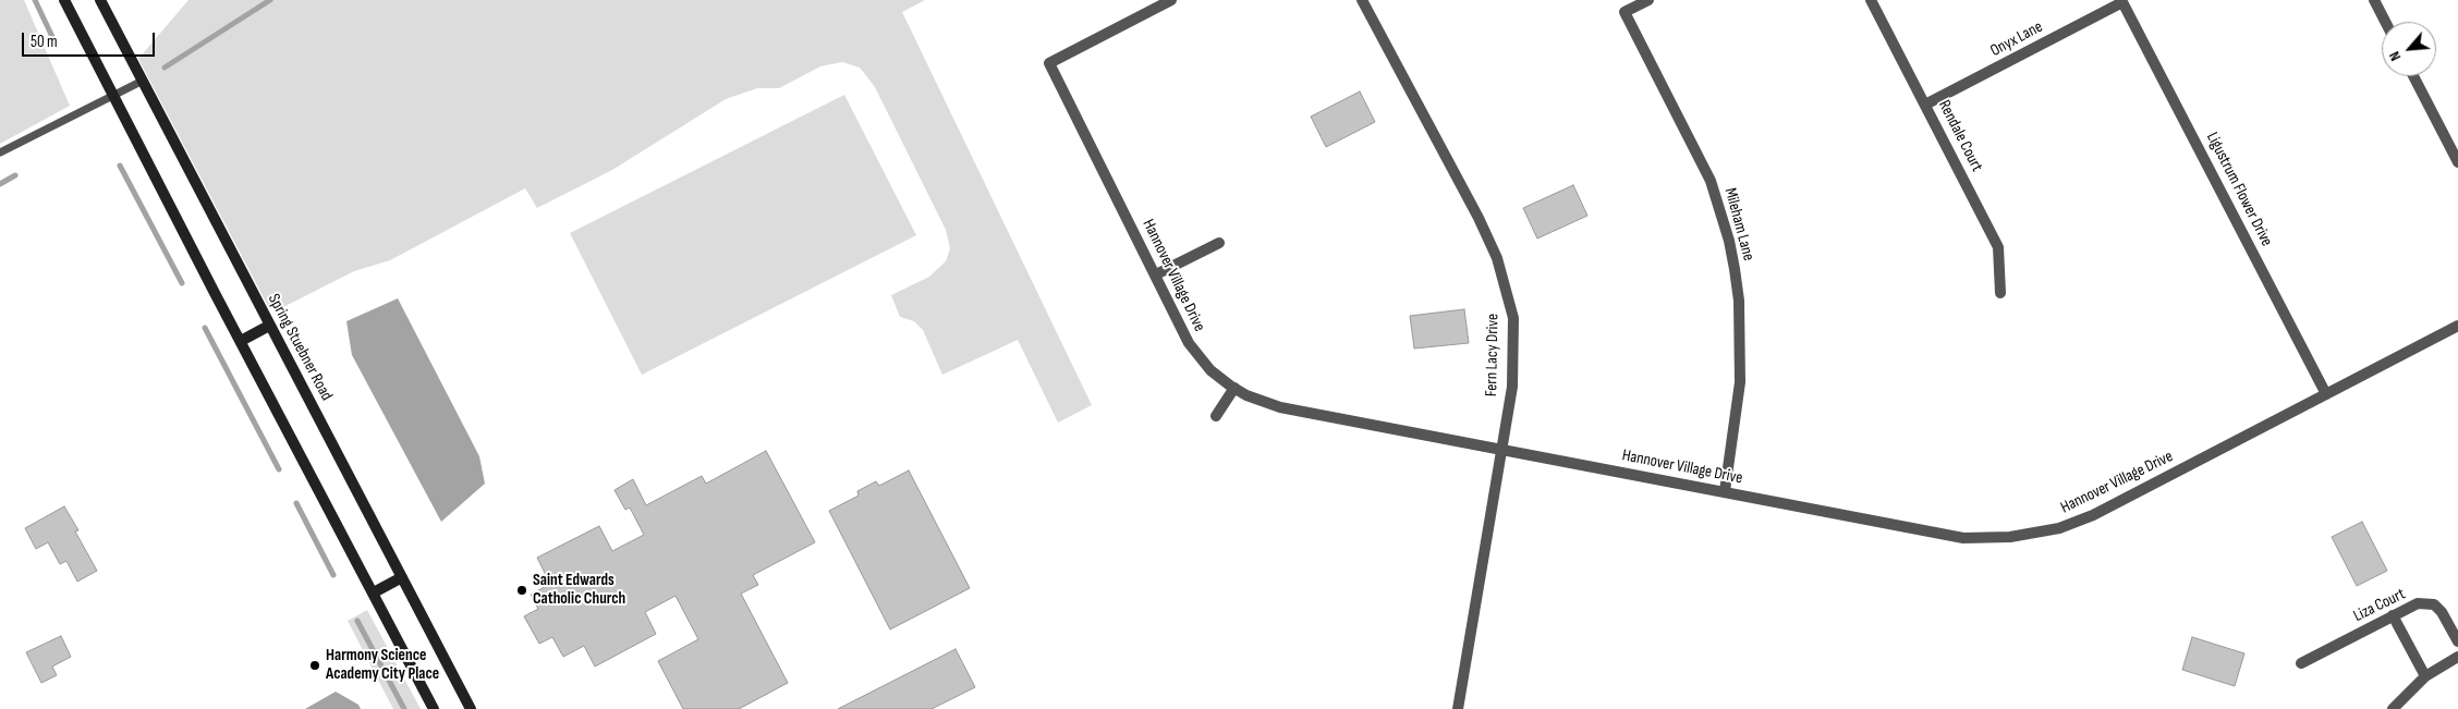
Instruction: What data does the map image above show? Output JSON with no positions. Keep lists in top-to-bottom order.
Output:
{
  "streets": {
    "main road": ["Spring Stuebner Road"],
    "street": [
      "Onyx Lane",
      "Rendale Court",
      "Ligustrum Flower Drive",
      "Mileham Lane",
      "Hannover Village Drive",
      "Fern Lacy Drive",
      "Liza Court"
    ]
  },
  "crossings": [
    ["Onyx Lane", "Rendale Court"],
    ["Onyx Lane", "Ligustrum Flower Drive"],
    ["Ligustrum Flower Drive", "Hannover Village Drive"],
    ["Mileham Lane", "Hannover Village Drive"],
    ["Hannover Village Drive", "Fern Lacy Drive"]
  ],
  "places": ["Saint Edwards Catholic Church", "Harmony Science Academy City Place"],
  "scale_bar": "50 m",
  "north": "bottom left"
}
